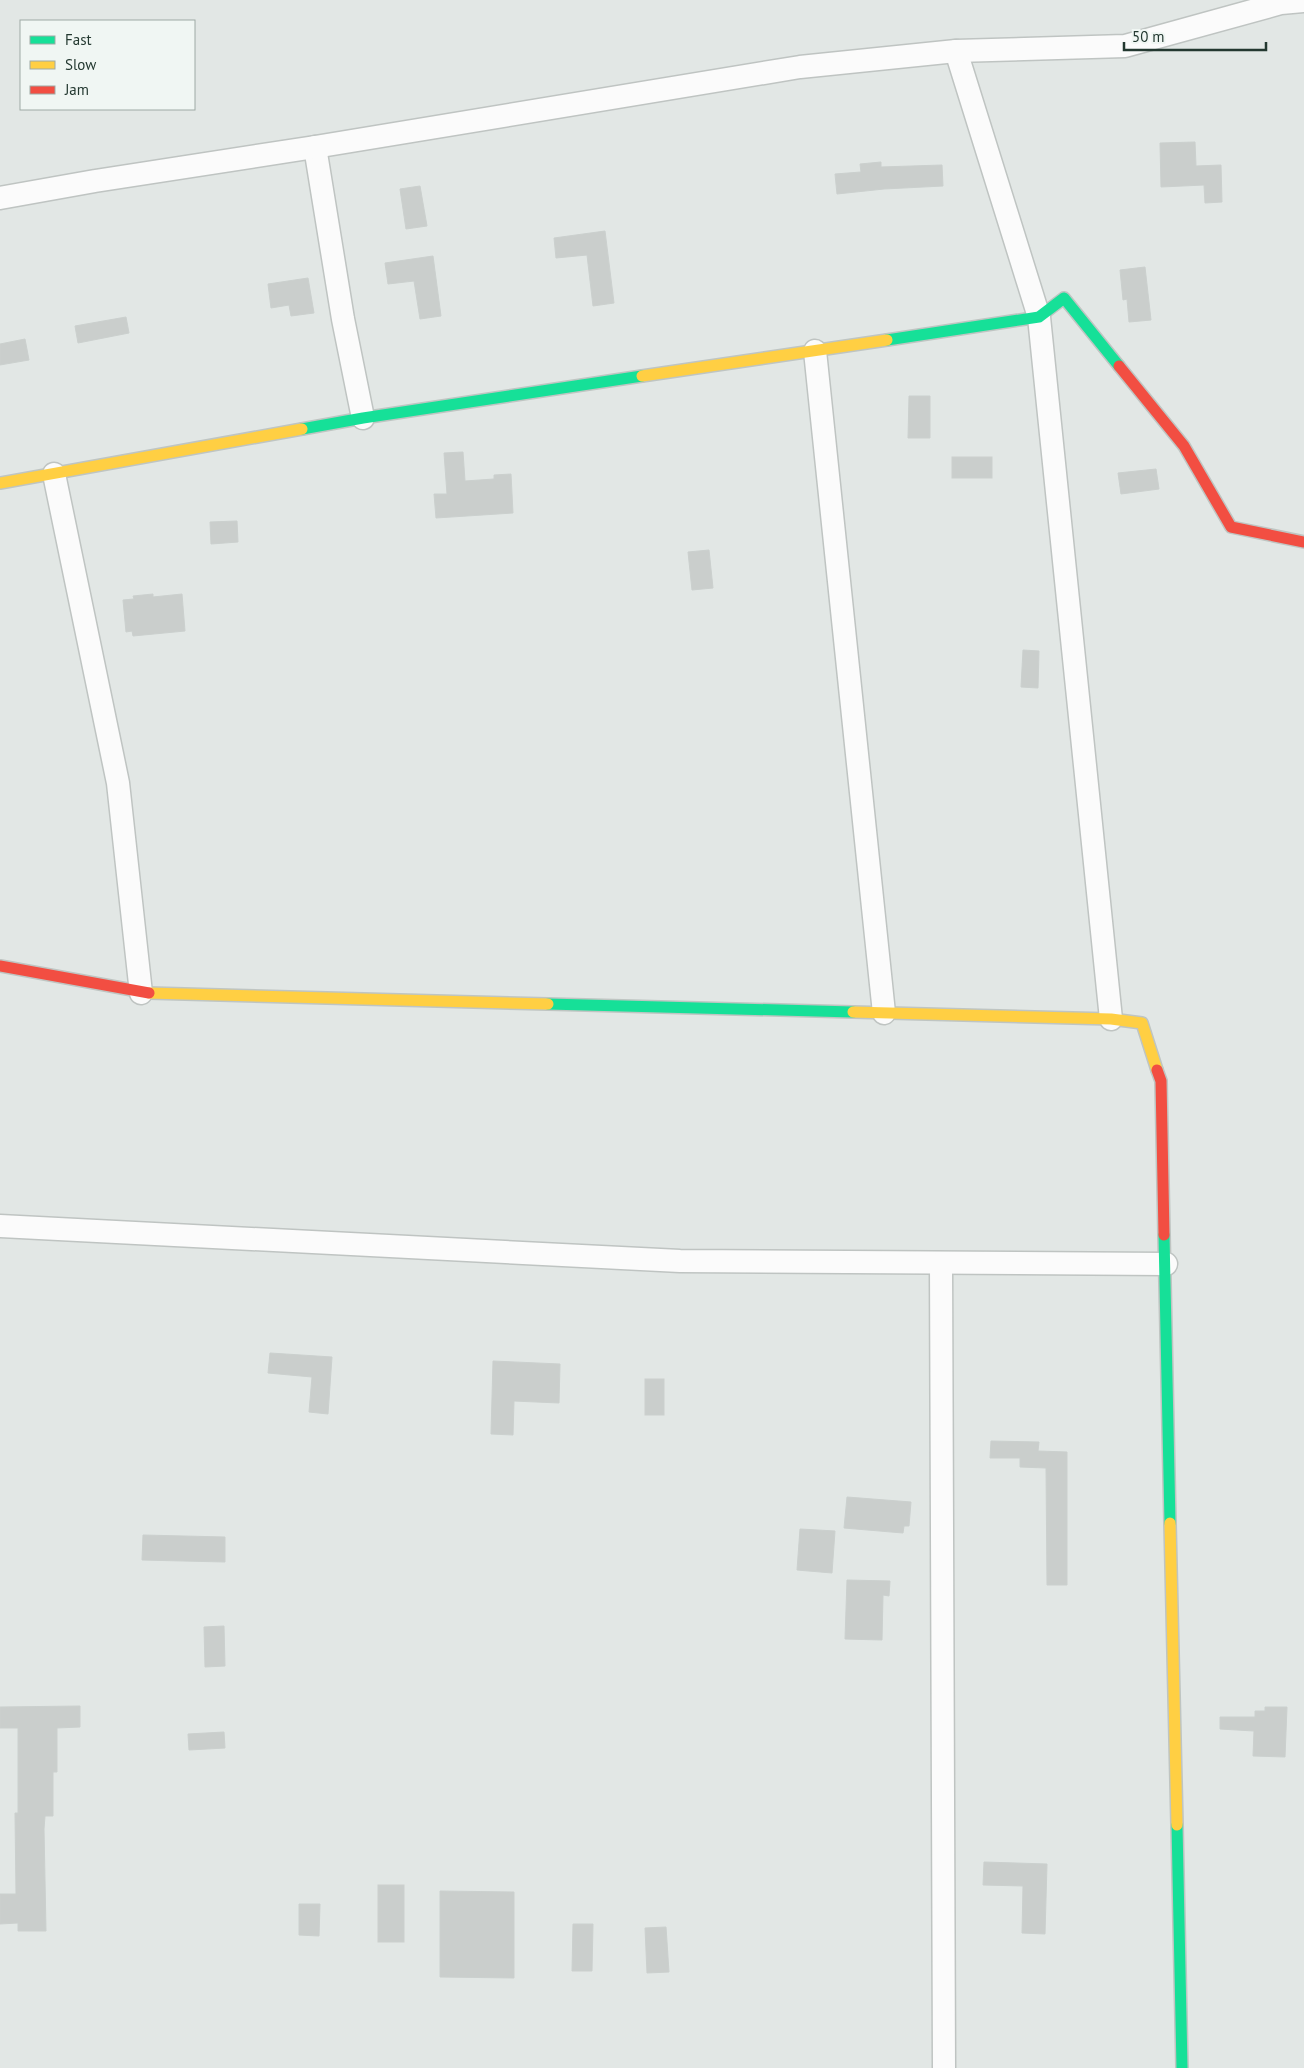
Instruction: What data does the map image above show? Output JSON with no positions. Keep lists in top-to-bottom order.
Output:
{
  "legend": ["Fast", "Slow", "Jam"],
  "scale_bar": "50 m"
}
